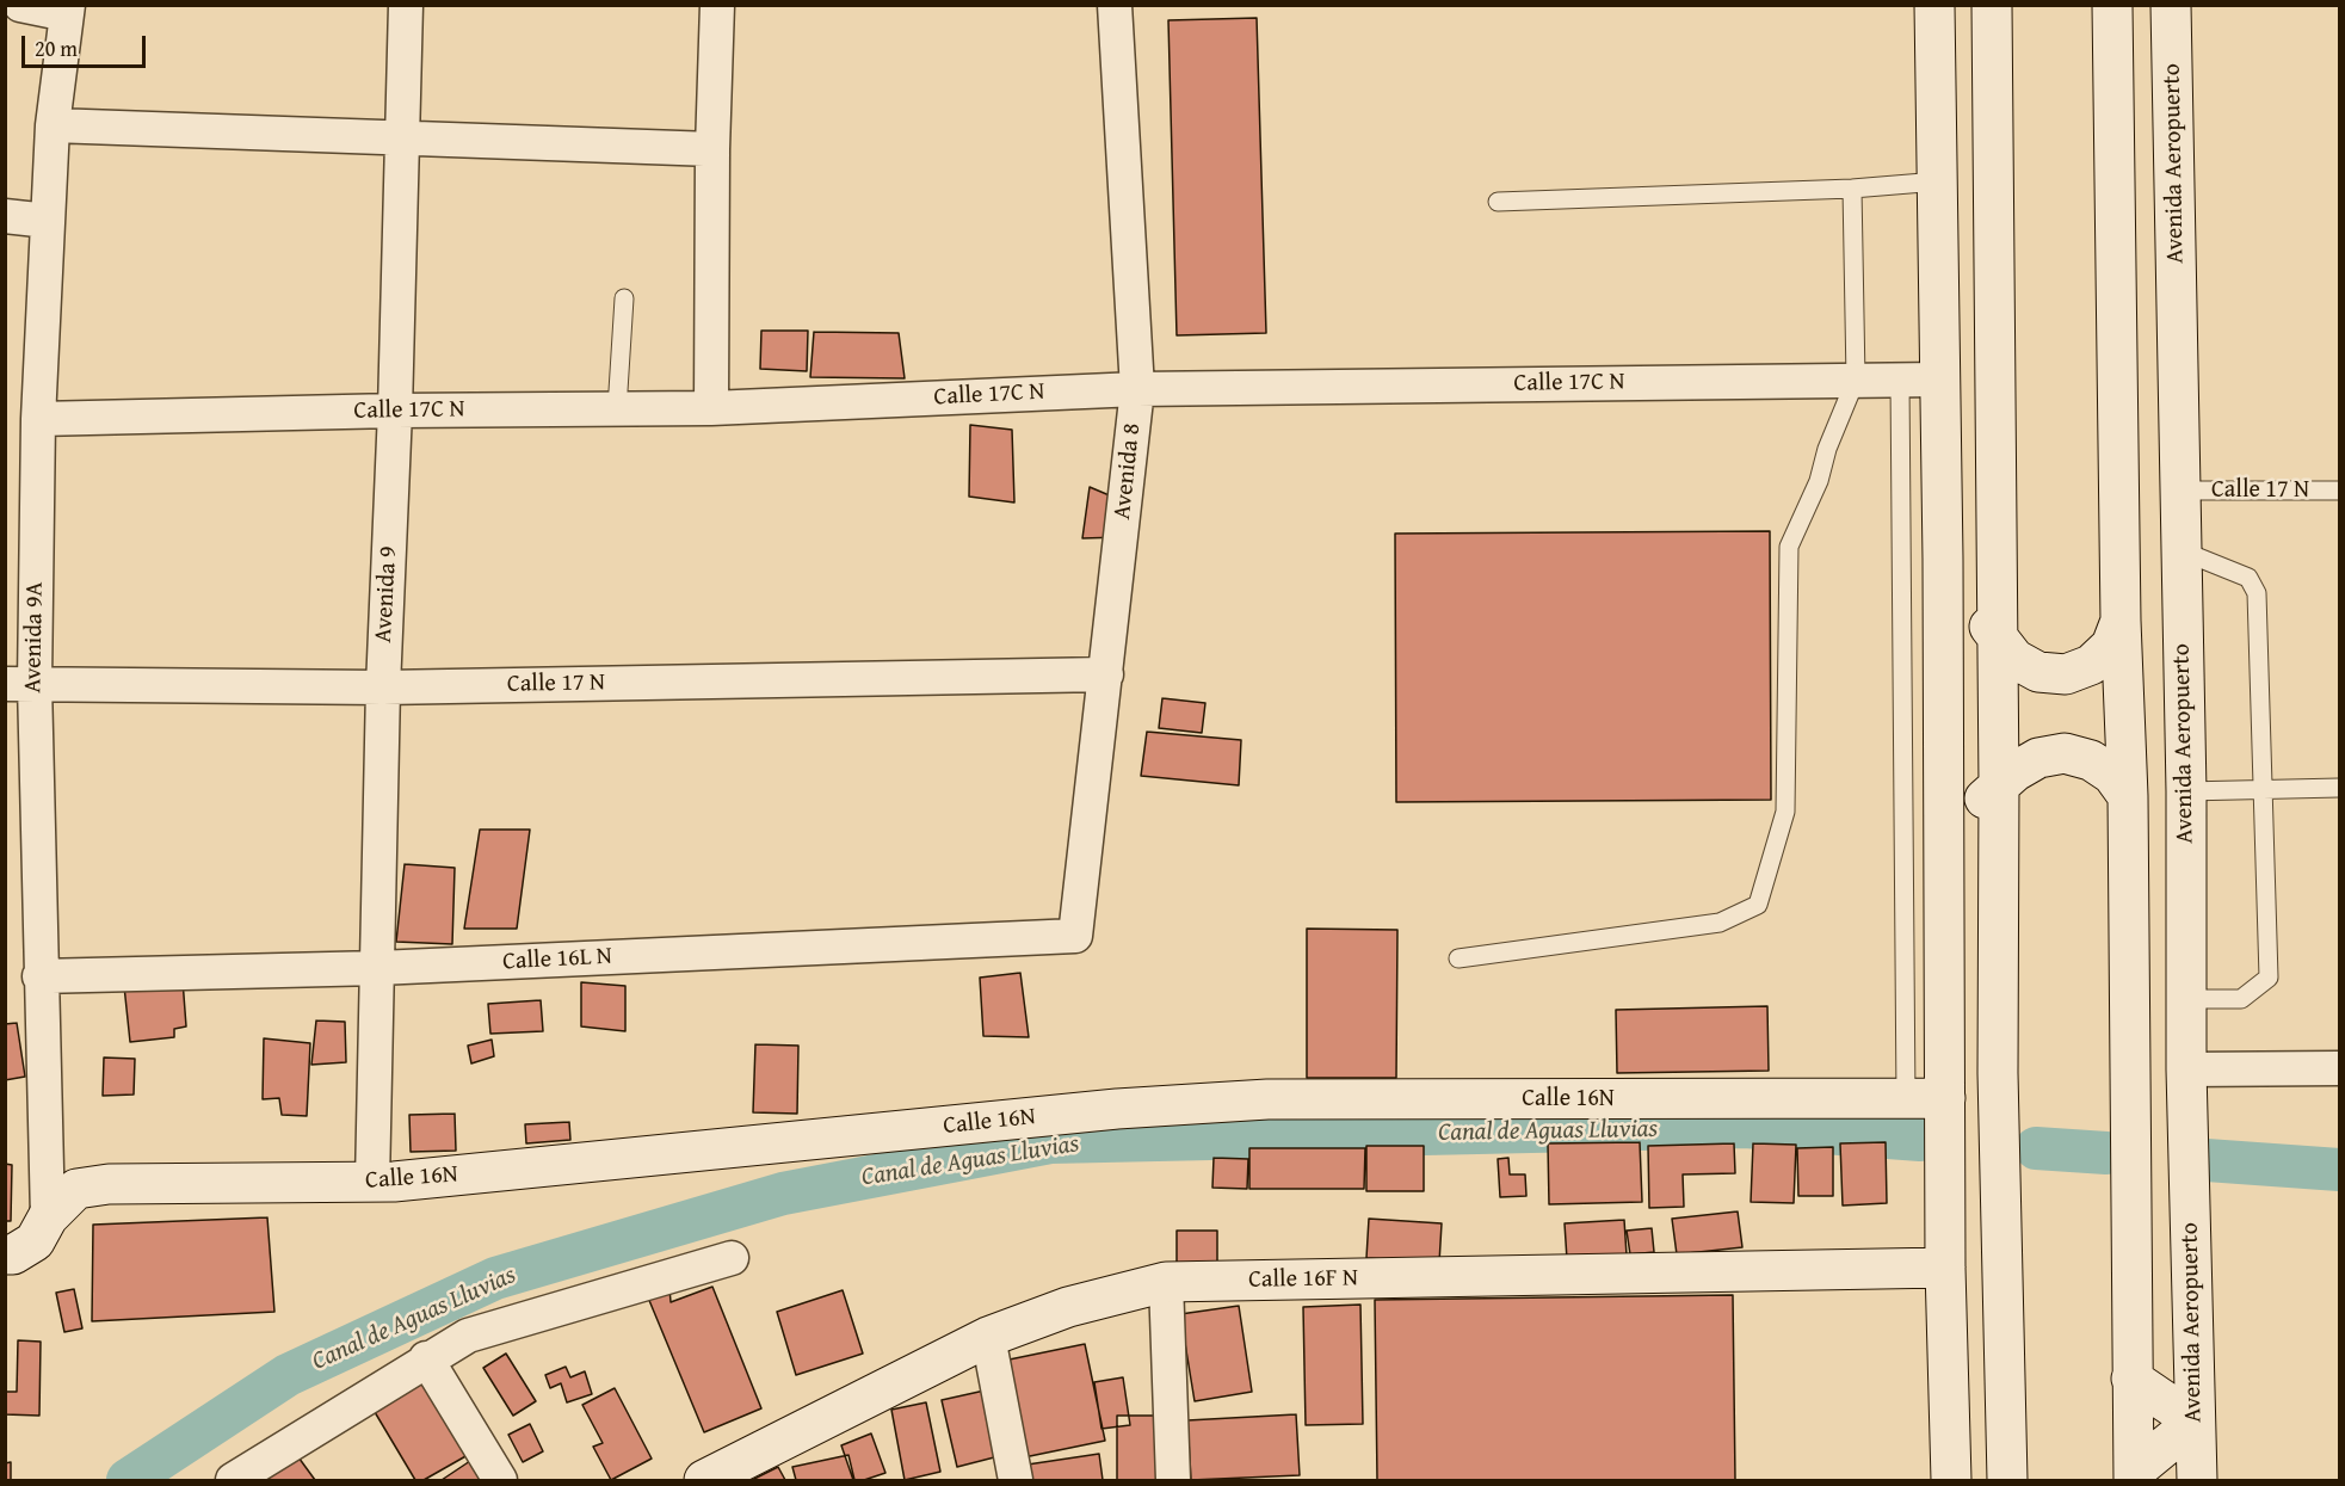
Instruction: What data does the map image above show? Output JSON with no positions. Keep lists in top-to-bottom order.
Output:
{
  "streets": {
    "street": [
      "Avenida Aeropuerto",
      "Calle 17C N",
      "Avenida 8",
      "Calle 17 N",
      "Avenida 9",
      "Avenida 9A",
      "Calle 16L N",
      "Calle 16N",
      "Calle 16F N"
    ]
  },
  "crossings": [
    ["Avenida Aeropuerto", "Calle 17 N"],
    ["Calle 17C N", "Avenida 8"],
    ["Calle 17C N", "Avenida 9"],
    ["Calle 17C N", "Avenida 9A"],
    ["Avenida 8", "Calle 17 N"],
    ["Avenida 8", "Calle 16L N"],
    ["Calle 17 N", "Avenida 9"],
    ["Calle 17 N", "Avenida 9A"],
    ["Avenida 9", "Calle 16L N"],
    ["Avenida 9", "Calle 16N"],
    ["Avenida 9A", "Calle 16L N"],
    ["Avenida 9A", "Calle 16N"]
  ],
  "water": ["Canal de Aguas Lluvias"],
  "scale_bar": "20 m"
}
